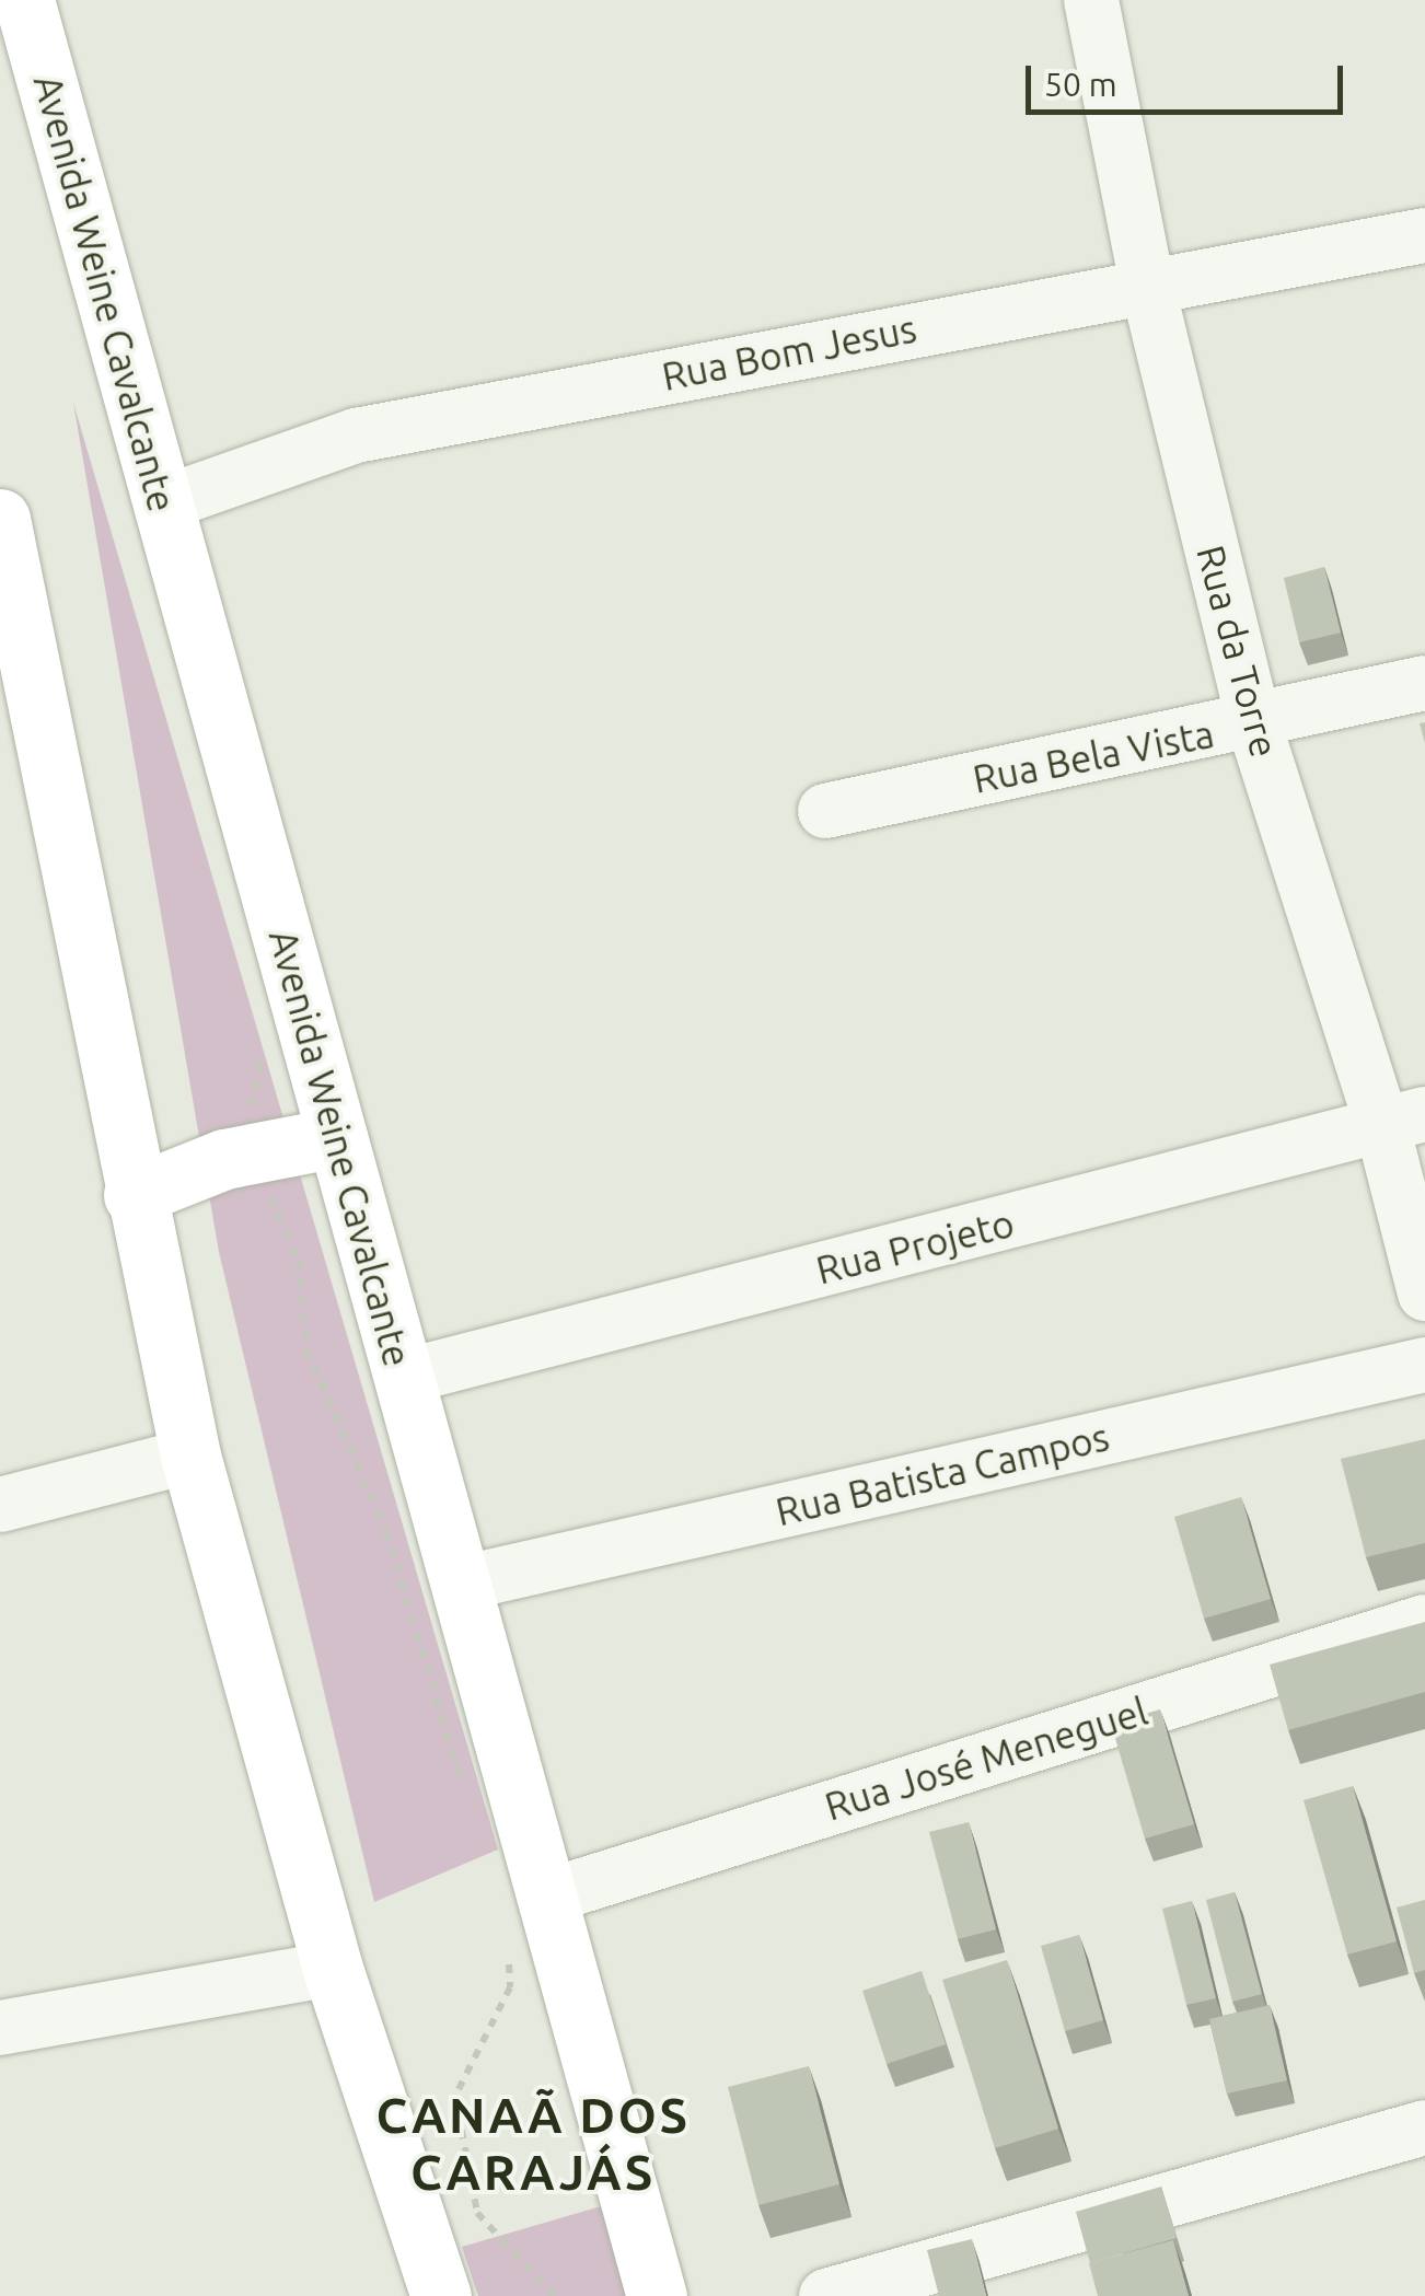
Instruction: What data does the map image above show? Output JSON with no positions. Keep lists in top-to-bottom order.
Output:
{
  "streets": {
    "main road": ["Avenida Weine Cavalcante"],
    "street": [
      "Rua Bom Jesus",
      "Rua da Torre",
      "Rua Bela Vista",
      "Rua Projeto",
      "Rua Batista Campos",
      "Rua José Meneguel"
    ]
  },
  "crossings": [
    ["Avenida Weine Cavalcante", "Rua Bom Jesus"],
    ["Avenida Weine Cavalcante", "Rua Projeto"],
    ["Avenida Weine Cavalcante", "Rua Batista Campos"],
    ["Avenida Weine Cavalcante", "Rua José Meneguel"],
    ["Rua Bom Jesus", "Rua da Torre"],
    ["Rua da Torre", "Rua Bela Vista"],
    ["Rua da Torre", "Rua Projeto"]
  ],
  "districts": ["CANAÃ DOS CARAJÁS"],
  "scale_bar": "50 m"
}
